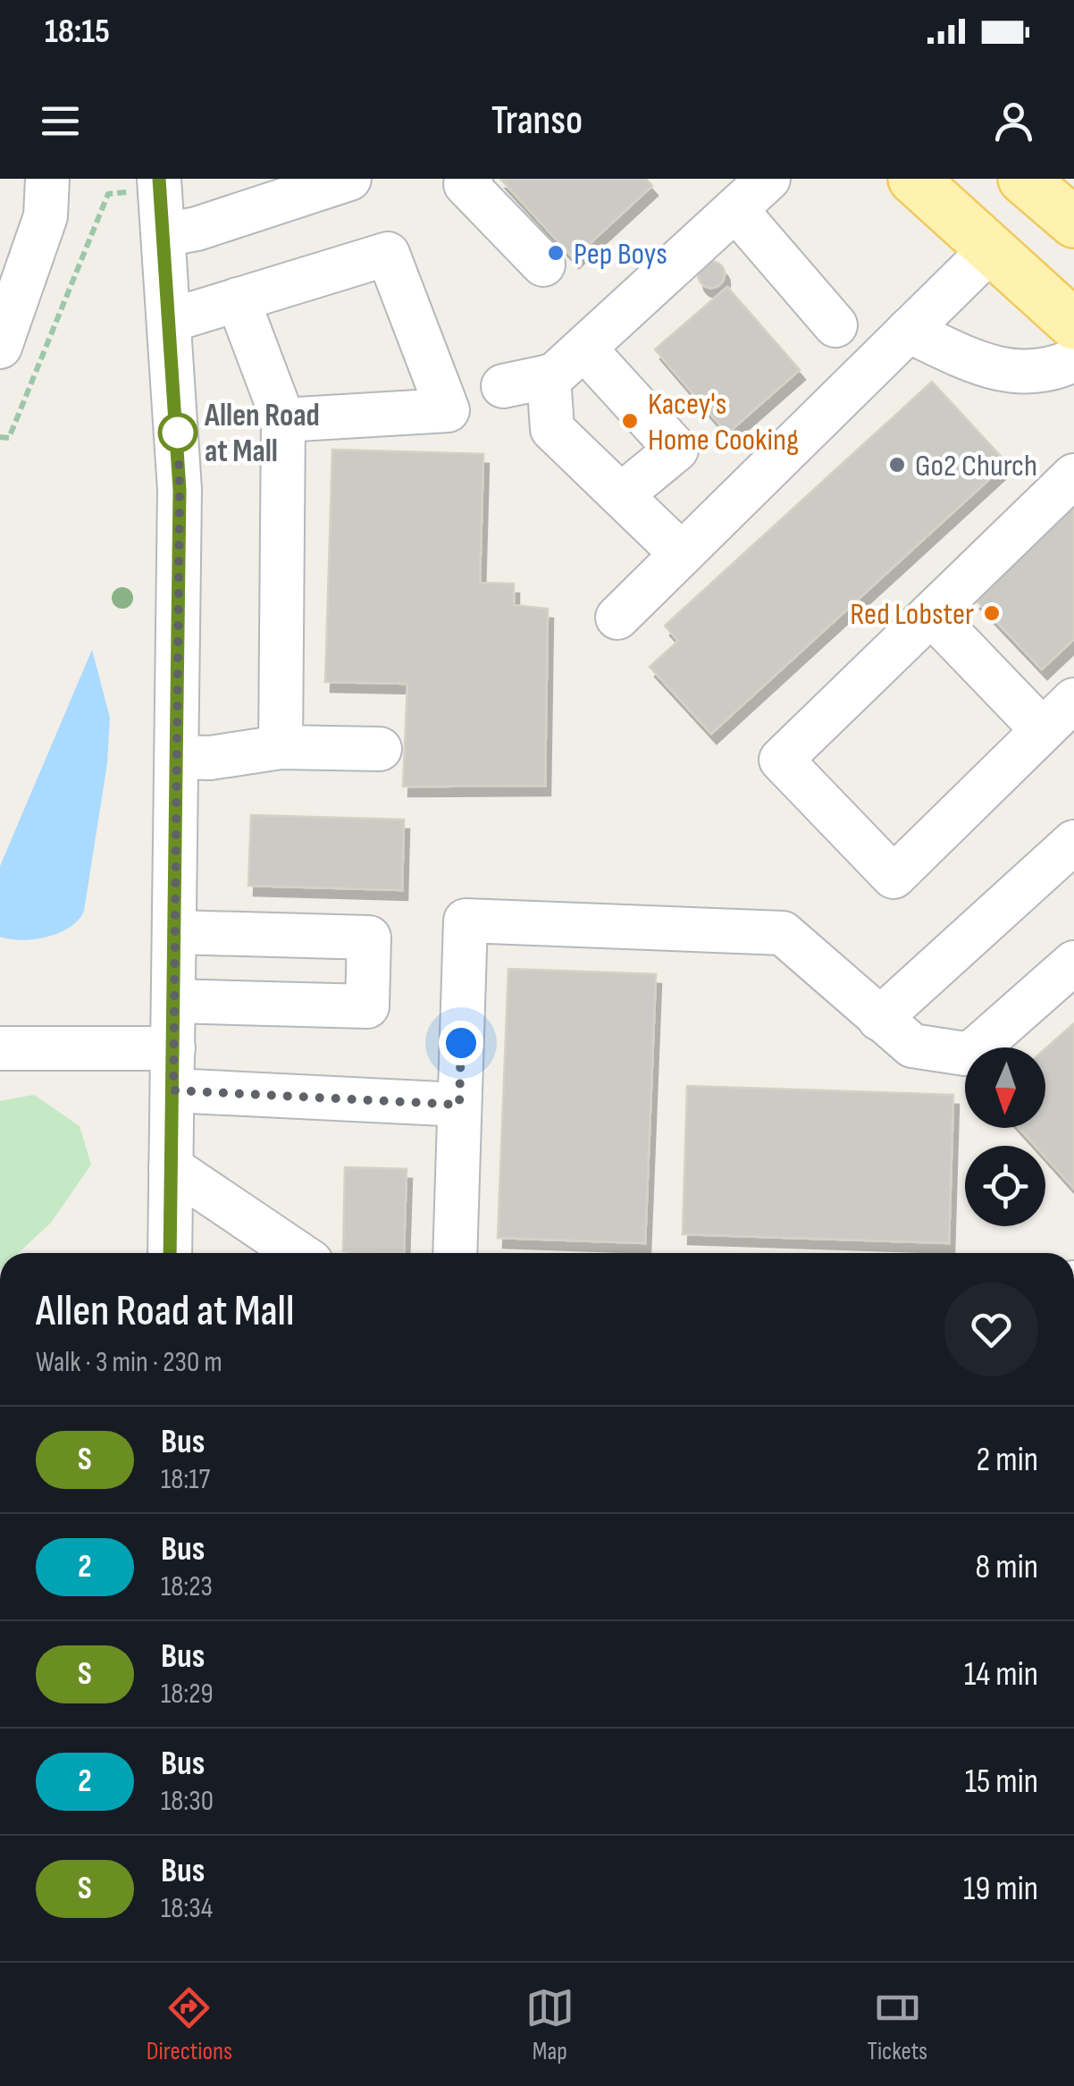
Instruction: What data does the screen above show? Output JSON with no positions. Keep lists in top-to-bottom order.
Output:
{
  "places": [
    "Pep Boys",
    "Kacey's Home Cooking",
    "Allen Road at Mall",
    "Go2 Church",
    "Red Lobster"
  ],
  "lines": ["bus line S"],
  "north": "bottom",
  "page": {
    "status": "18:15",
    "header": "Transo",
    "heading": ["Allen Road at Mall", "Walk · 3 min · 230 m"],
    "list": [
      {
        "mark": "S",
        "name": "Bus",
        "note": "18:17",
        "value": "2 min"
      },
      {
        "mark": "2",
        "name": "Bus",
        "note": "18:23",
        "value": "8 min"
      },
      {
        "mark": "S",
        "name": "Bus",
        "note": "18:29",
        "value": "14 min"
      },
      {
        "mark": "2",
        "name": "Bus",
        "note": "18:30",
        "value": "15 min"
      },
      {
        "mark": "S",
        "name": "Bus",
        "note": "18:34",
        "value": "19 min"
      }
    ],
    "tabs": ["Directions", "Map", "Tickets"]
  }
}
